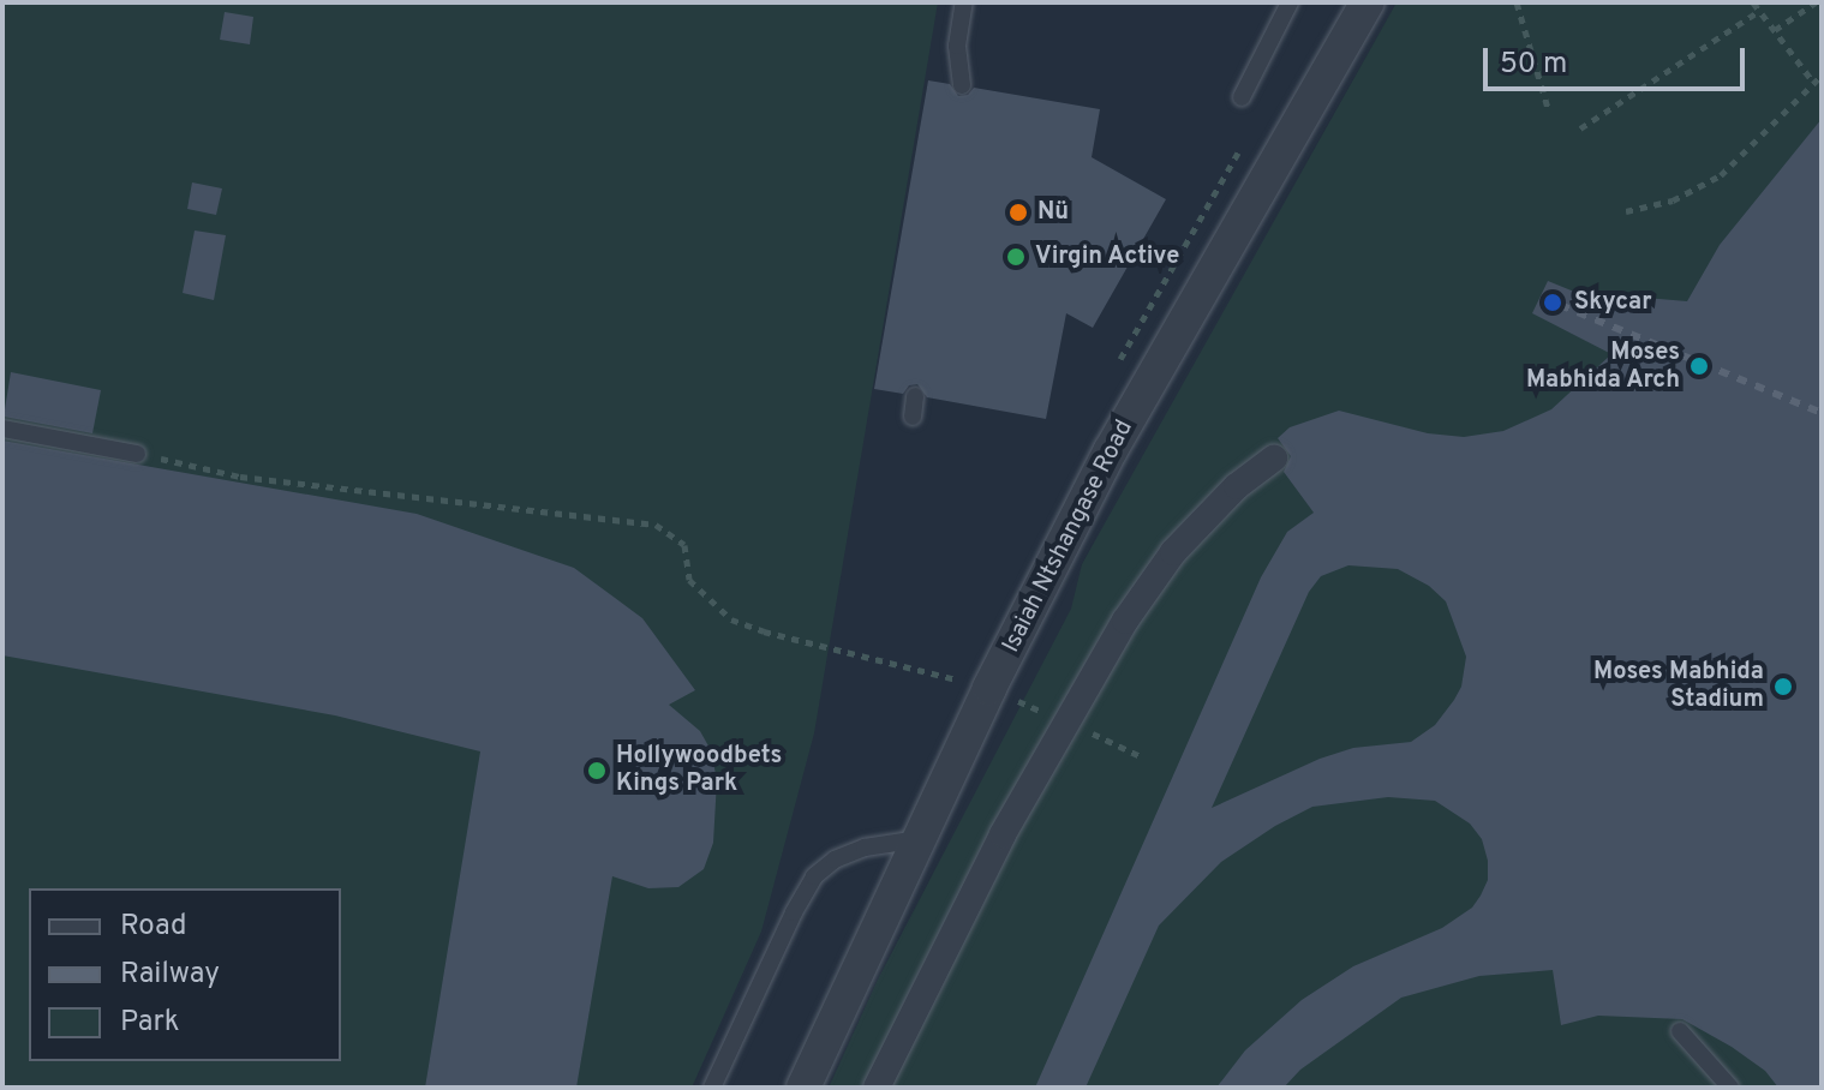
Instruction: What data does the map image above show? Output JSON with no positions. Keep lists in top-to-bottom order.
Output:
{
  "streets": {
    "street": ["Isaiah Ntshangase Road"]
  },
  "places": [
    "Nü",
    "Virgin Active",
    "Skycar",
    "Moses Mabhida Arch",
    "Moses Mabhida Stadium",
    "Hollywoodbets Kings Park"
  ],
  "legend": ["Road", "Railway", "Park"],
  "scale_bar": "50 m"
}
